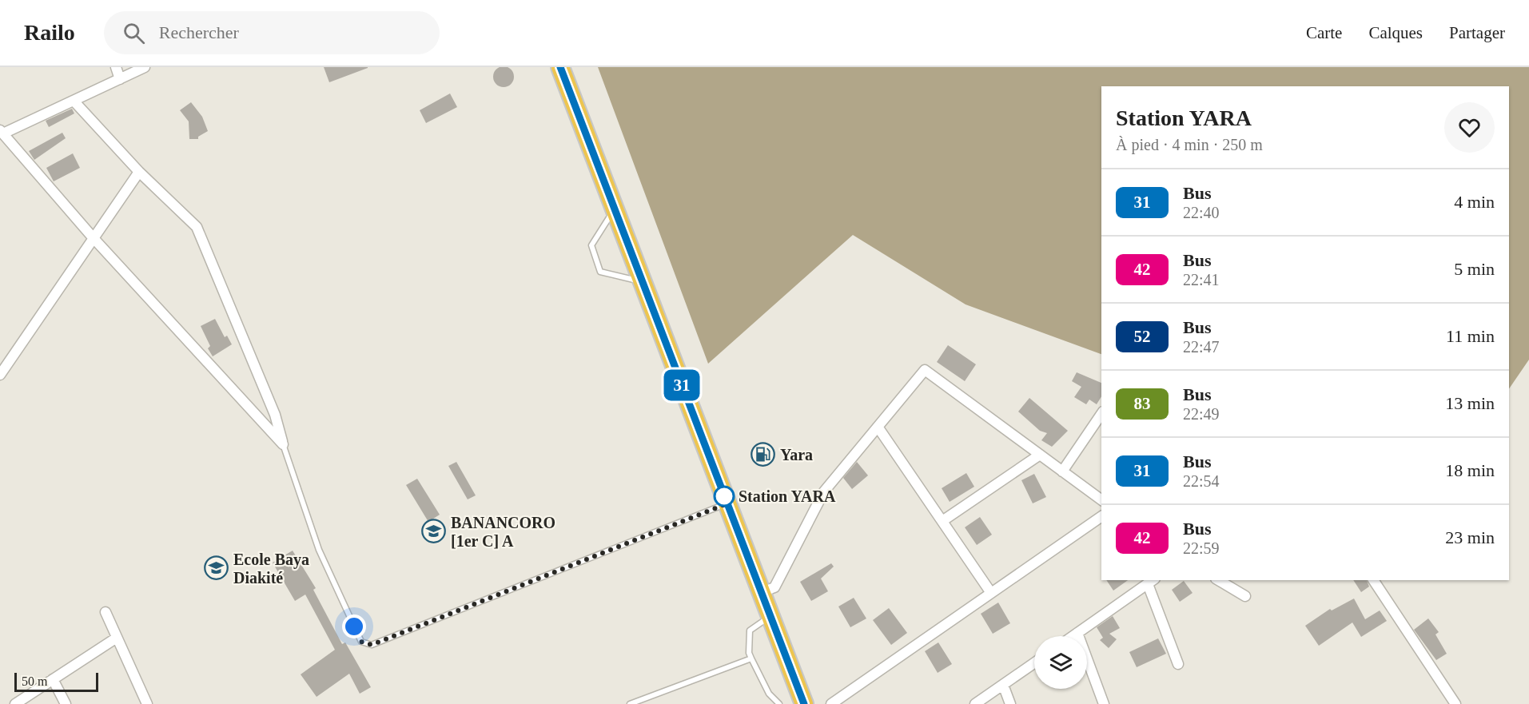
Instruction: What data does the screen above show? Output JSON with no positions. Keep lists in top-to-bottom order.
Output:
{
  "places": {
    "fuel station": ["Yara"],
    "other": ["Station YARA"],
    "school or university": ["BANANCORO [1er C] A", "Ecole Baya Diakité"]
  },
  "lines": ["bus line 31"],
  "scale_bar": "50 m",
  "page": {
    "header": "Railo",
    "search": "Rechercher",
    "nav": ["Carte", "Calques", "Partager"],
    "on_map": "31",
    "heading": ["Station YARA", "À pied · 4 min · 250 m"],
    "list": [
      {
        "mark": "31",
        "name": "Bus",
        "note": "22:40",
        "value": "4 min"
      },
      {
        "mark": "42",
        "name": "Bus",
        "note": "22:41",
        "value": "5 min"
      },
      {
        "mark": "52",
        "name": "Bus",
        "note": "22:47",
        "value": "11 min"
      },
      {
        "mark": "83",
        "name": "Bus",
        "note": "22:49",
        "value": "13 min"
      },
      {
        "mark": "31",
        "name": "Bus",
        "note": "22:54",
        "value": "18 min"
      },
      {
        "mark": "42",
        "name": "Bus",
        "note": "22:59",
        "value": "23 min"
      }
    ],
    "scale": "50 m"
  }
}
